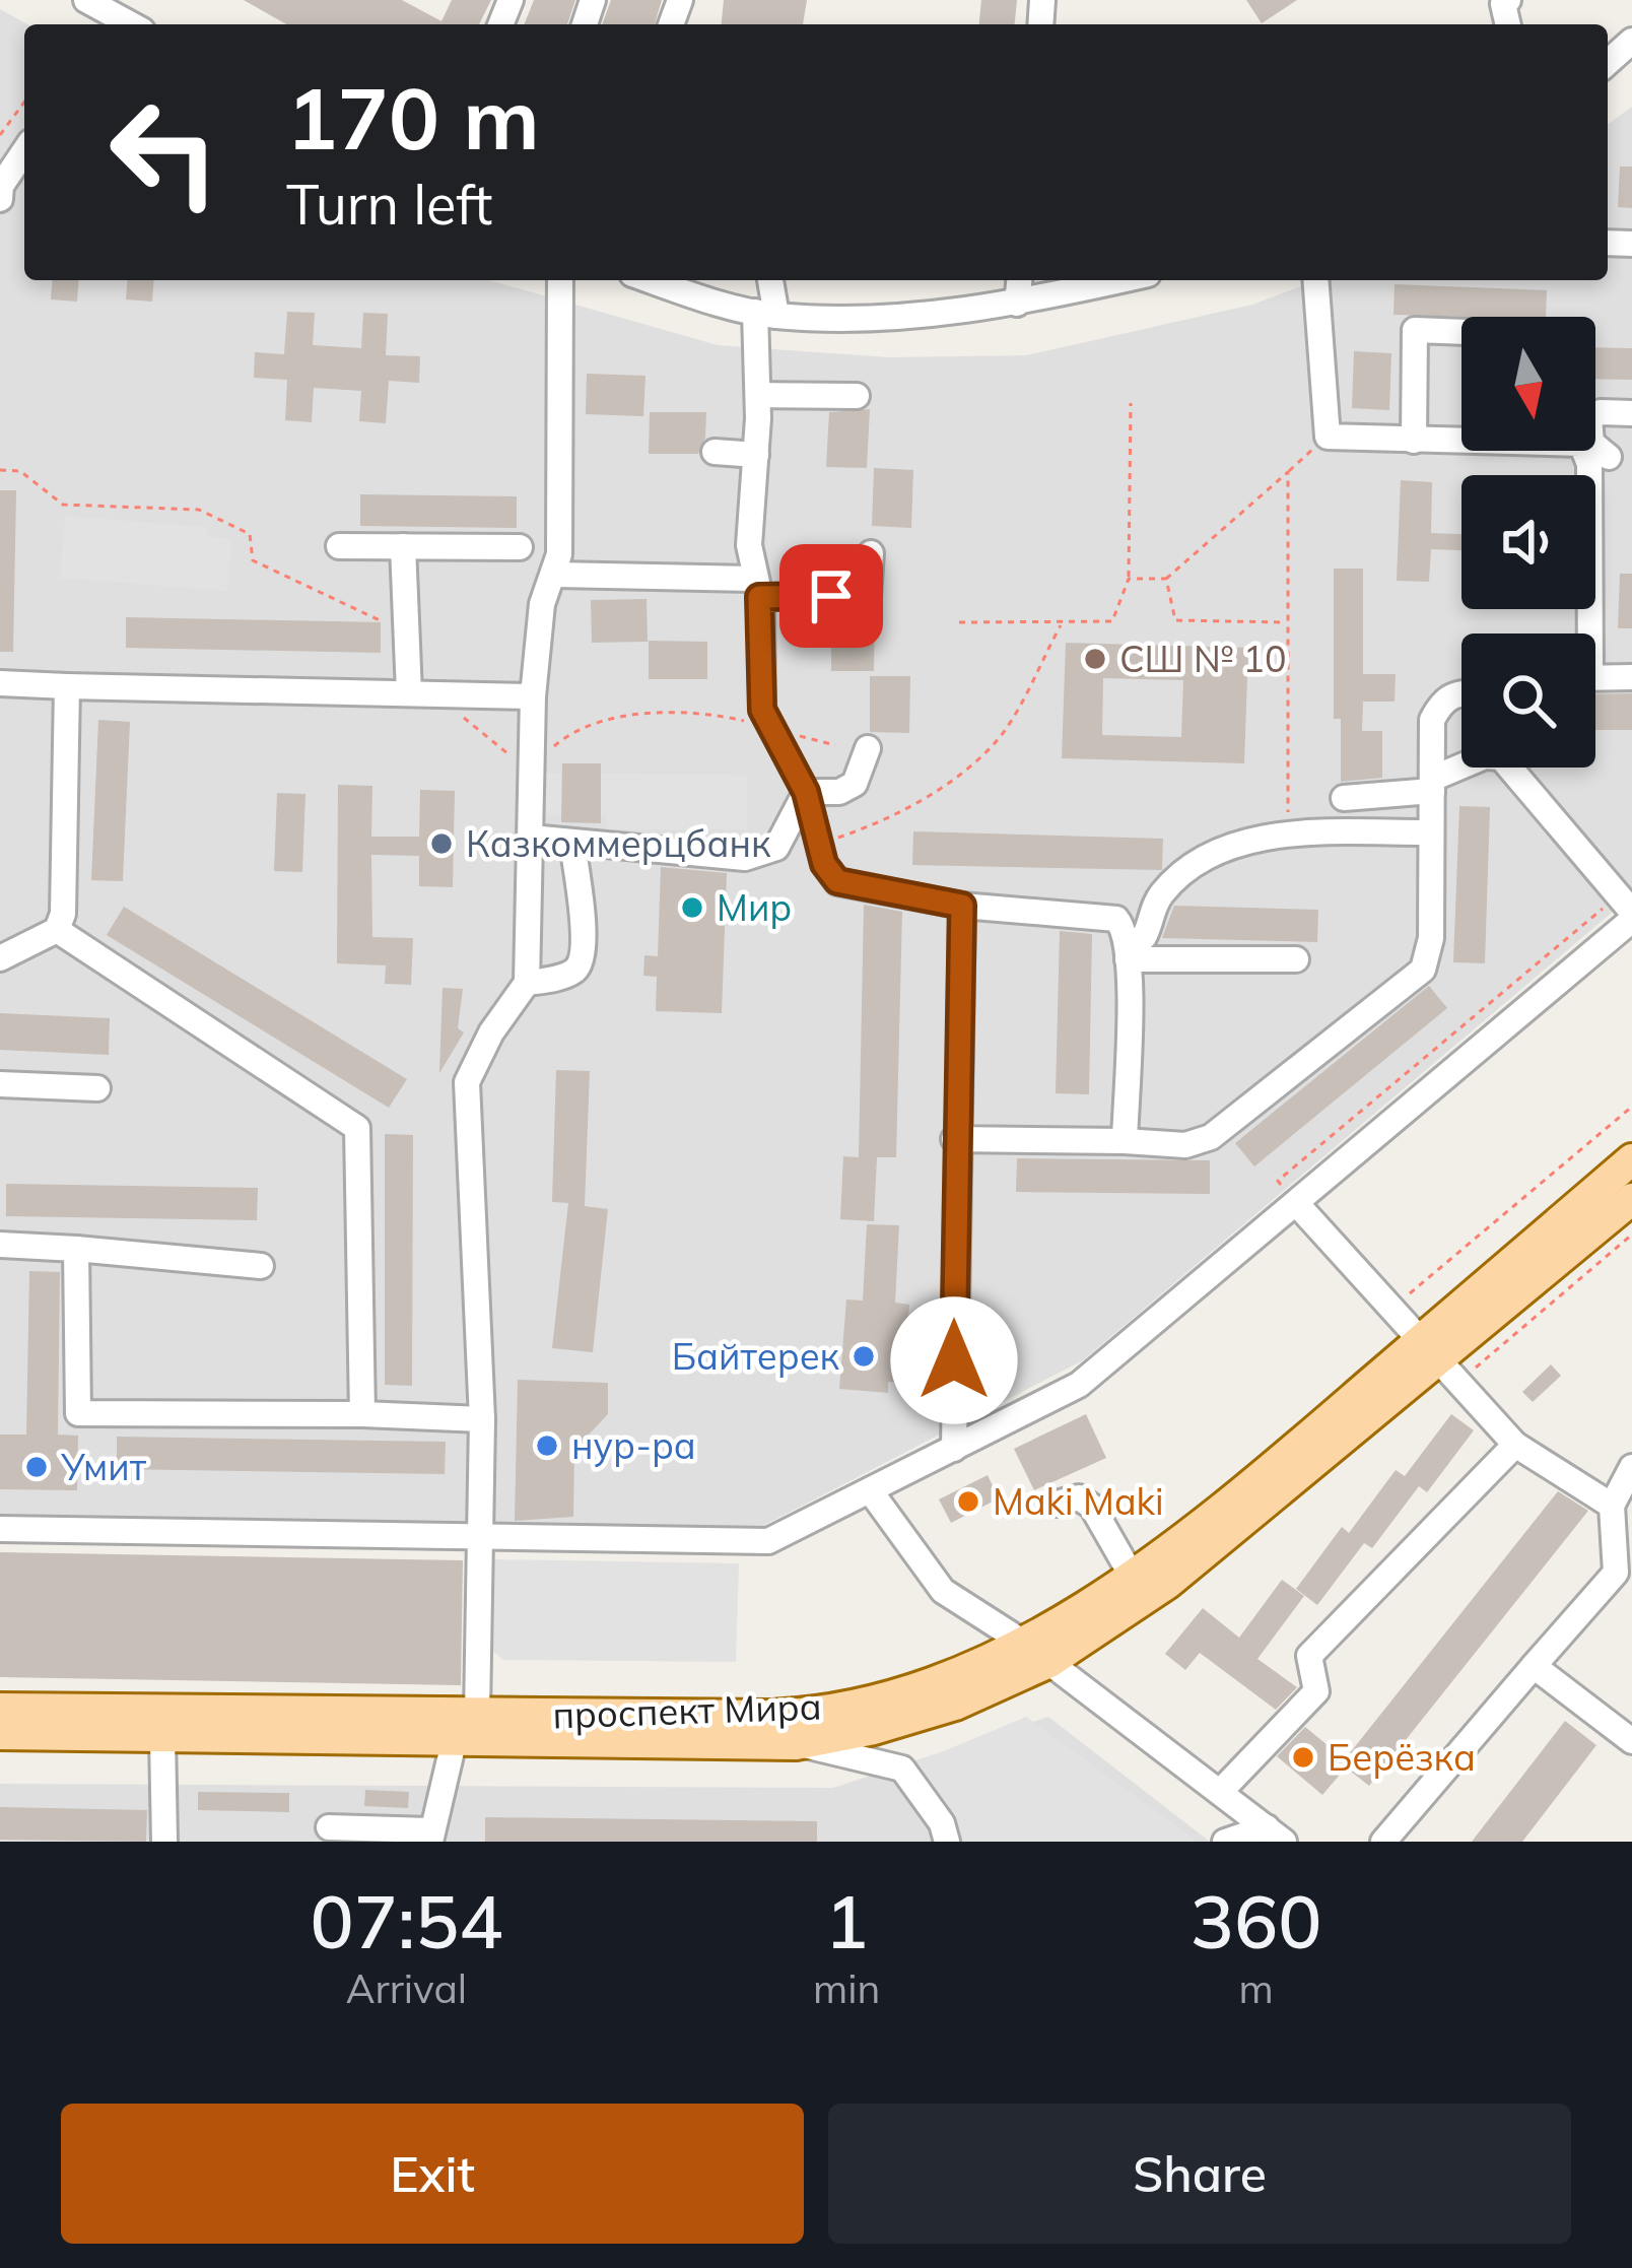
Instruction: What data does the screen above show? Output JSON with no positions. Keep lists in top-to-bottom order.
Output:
{
  "streets": {
    "main road": ["проспект Мира"]
  },
  "places": [
    "СШ № 10",
    "Казкоммерцбанк",
    "Мир",
    "Байтерек",
    "нур-ра",
    "Умит",
    "Maki Maki",
    "Берёзка"
  ],
  "north": "bottom",
  "page": {
    "turn": ["170 m", "Turn left"],
    "eta": [
      "07:54",
      "Arrival",
      "1",
      "min",
      "360",
      "m"
    ],
    "buttons": ["Exit", "Share"]
  }
}
